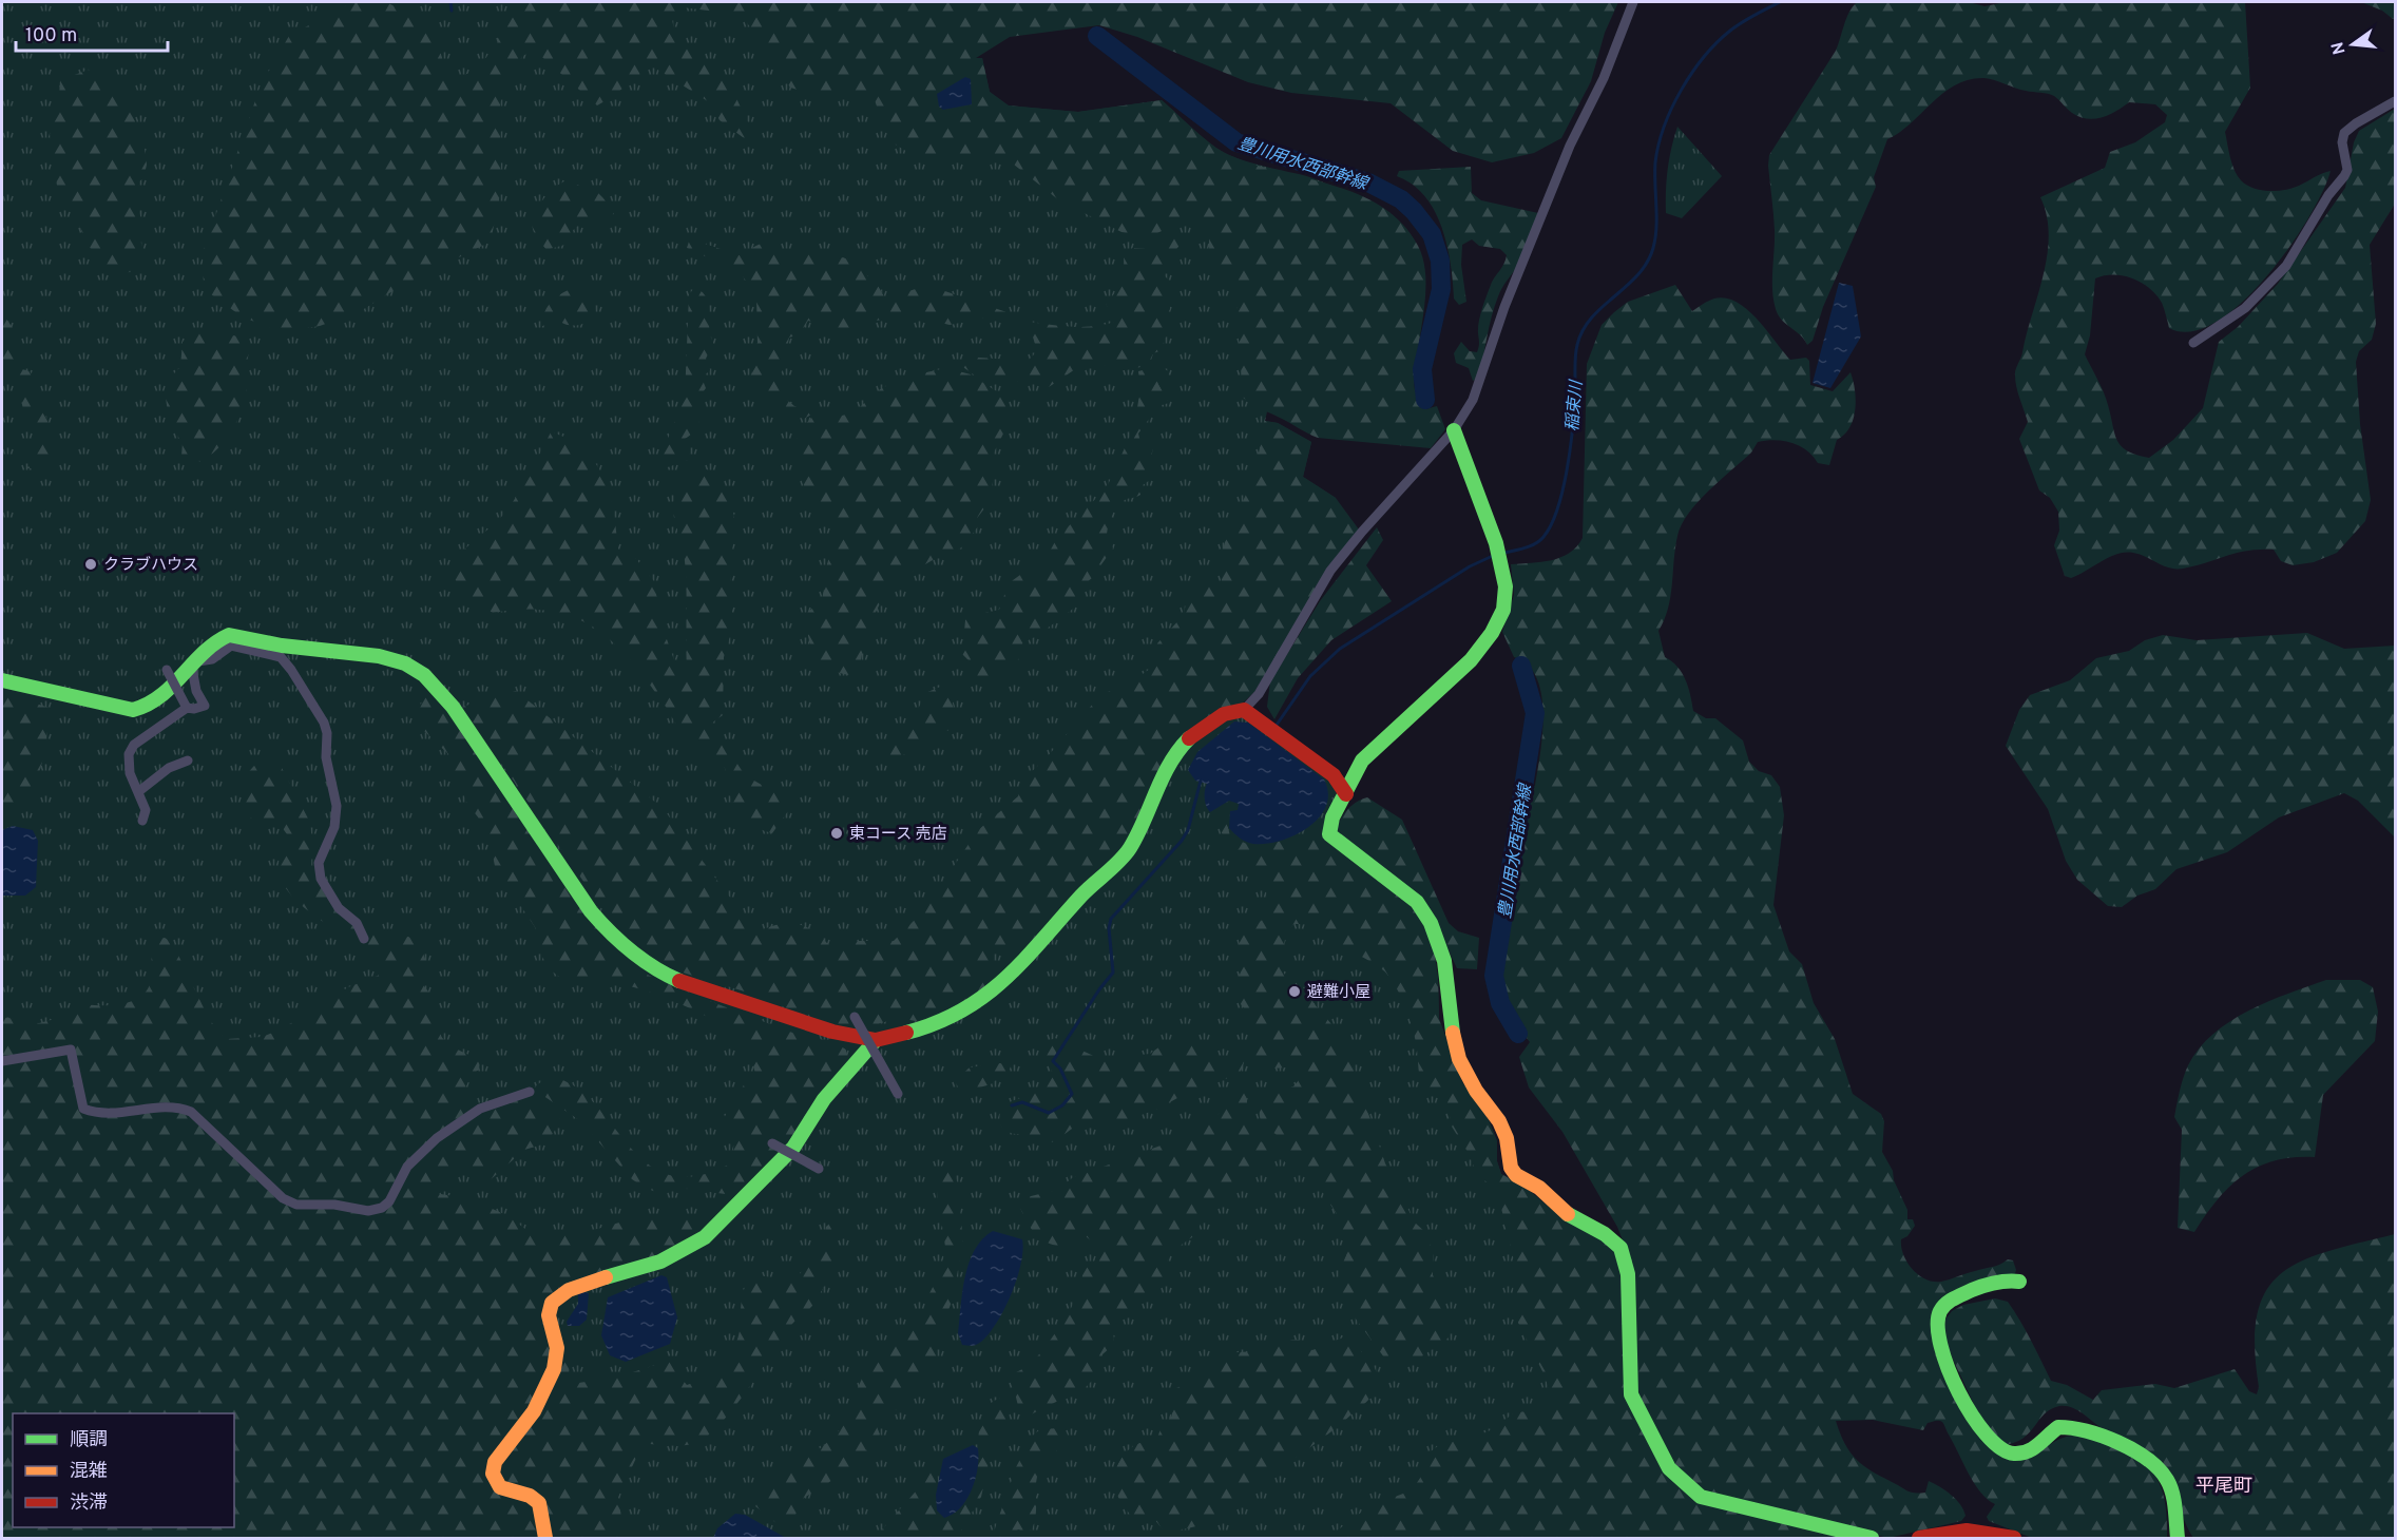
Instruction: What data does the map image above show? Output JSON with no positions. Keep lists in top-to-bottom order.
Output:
{
  "districts": ["平尾町"],
  "water": ["豊川用水西部幹線", "稲束川"],
  "places": ["クラブハウス", "東コース 売店", "避難小屋"],
  "legend": ["順調", "混雑", "渋滞"],
  "scale_bar": "100 m",
  "north": "left"
}
